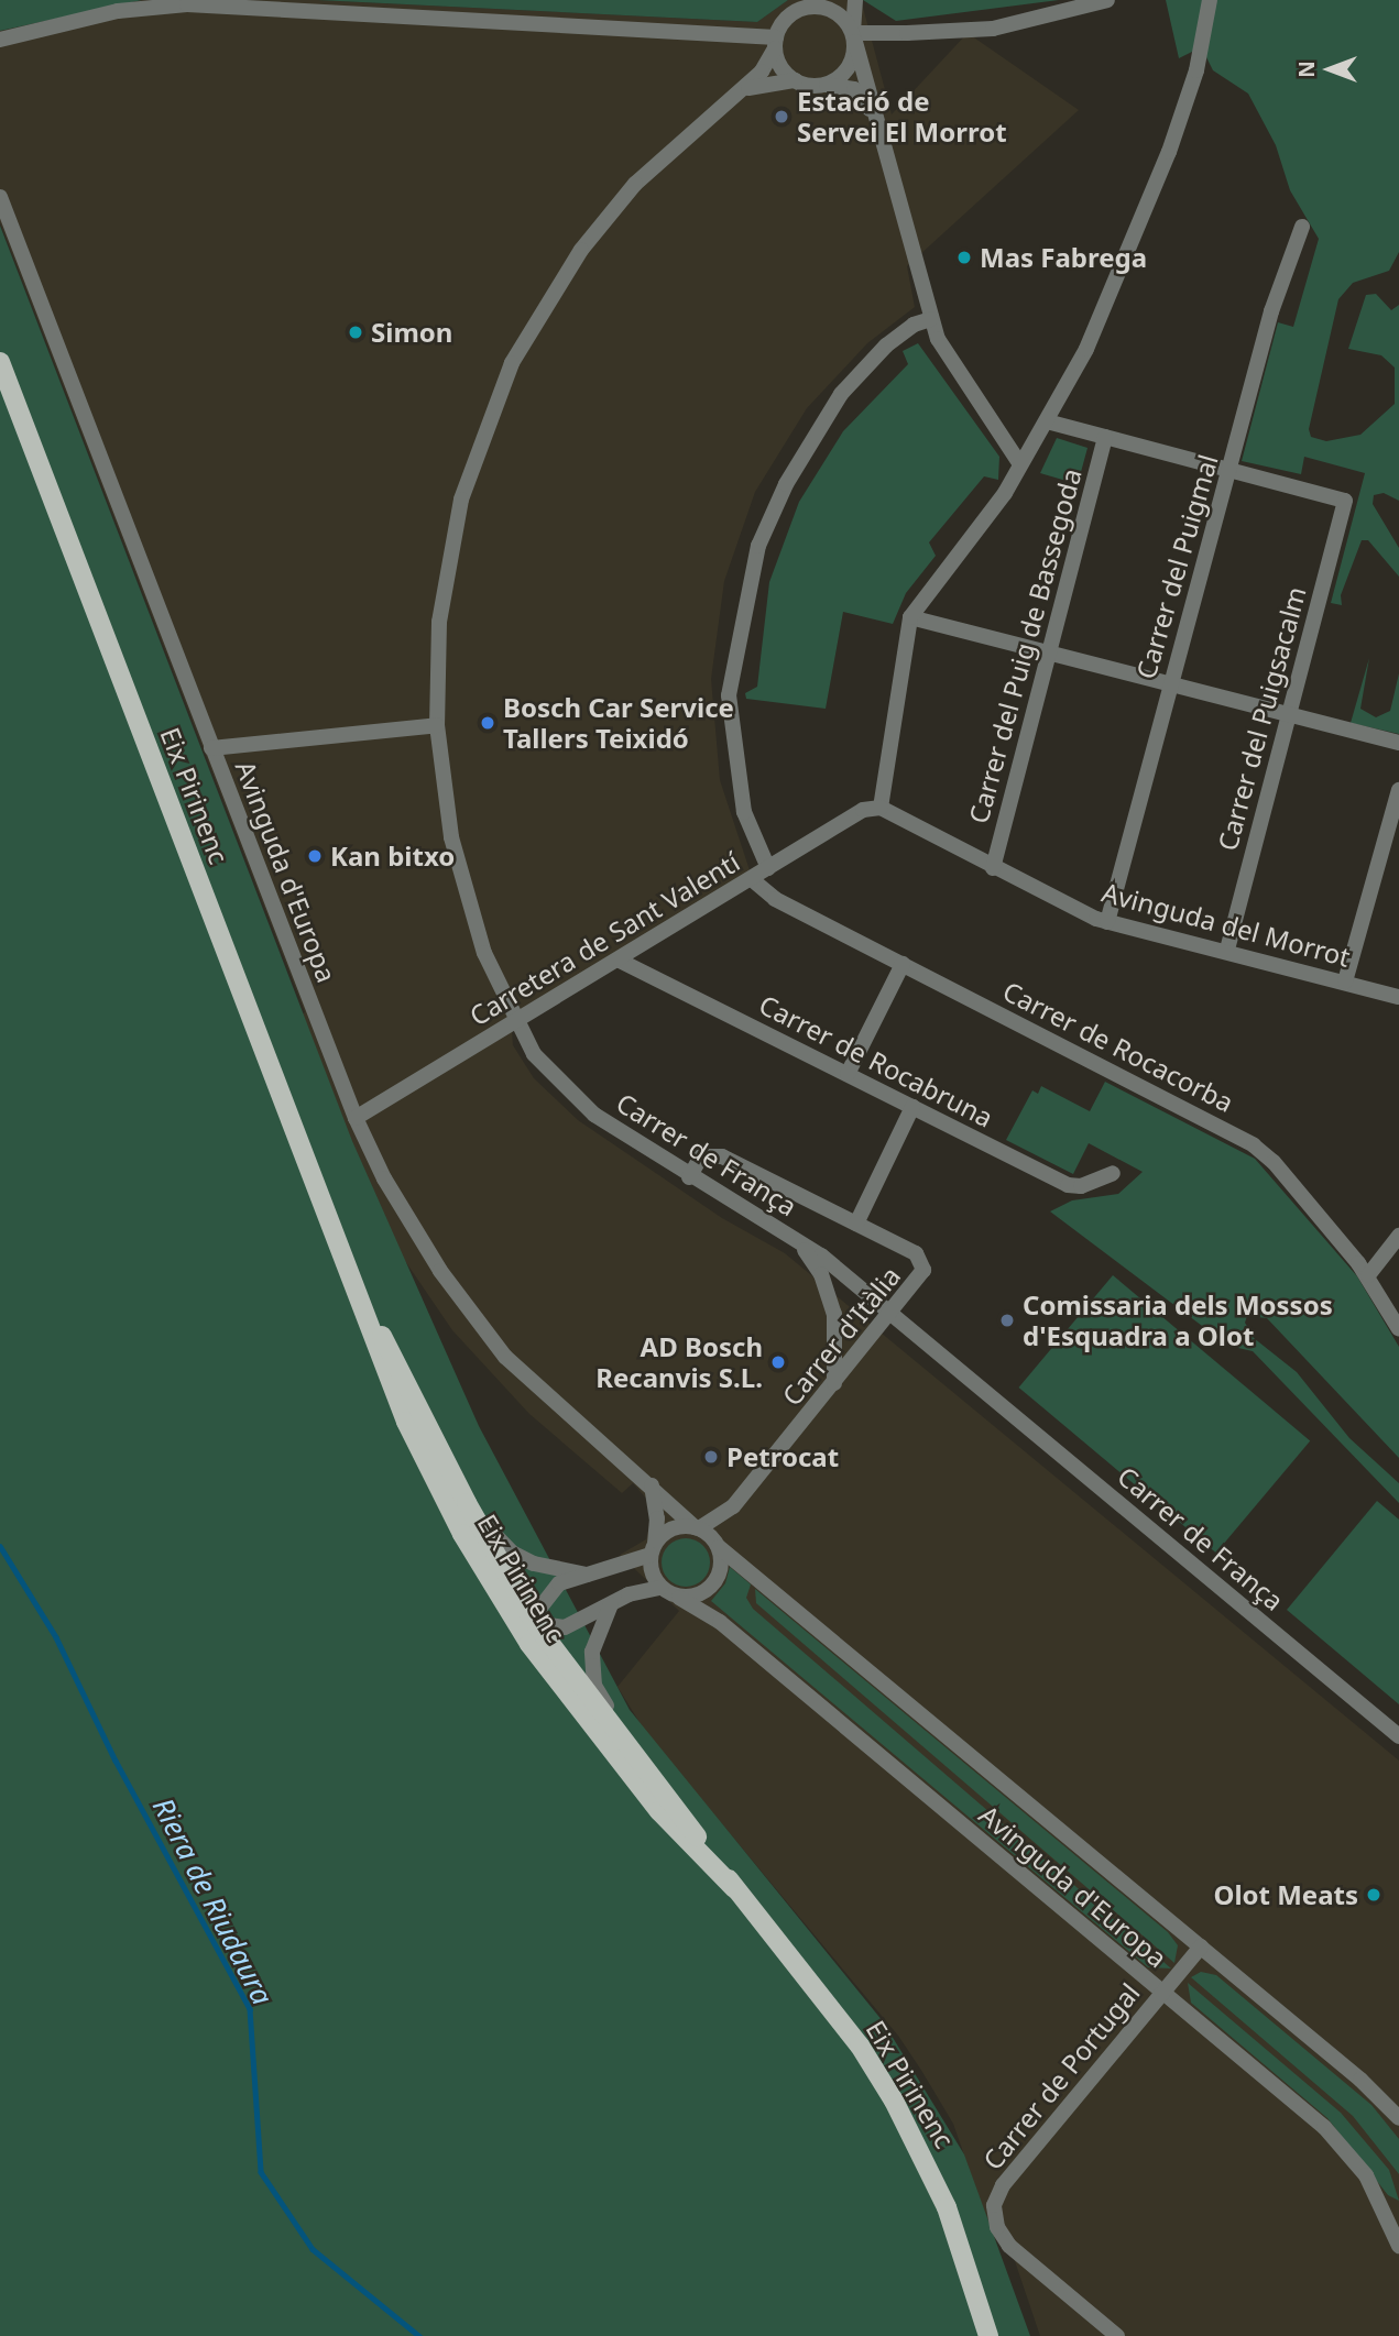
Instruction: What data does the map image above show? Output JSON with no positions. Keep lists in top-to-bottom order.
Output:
{
  "streets": {
    "main road": ["Eix Pirinenc"],
    "street": [
      "Carrer del Puigmal",
      "Carrer del Puig de Bassegoda",
      "Carrer del Puigsacalm",
      "Avinguda d'Europa",
      "Avinguda del Morrot",
      "Carretera de Sant Valentí",
      "Carrer de Rocacorba",
      "Carrer de Rocabruna",
      "Carrer de França",
      "Carrer d'Itàlia",
      "Carrer de Portugal"
    ]
  },
  "crossings": [
    ["Carrer del Puigmal", "Carrer del Puigsacalm"],
    ["Carrer del Puigmal", "Avinguda del Morrot"],
    ["Carrer del Puig de Bassegoda", "Avinguda del Morrot"],
    ["Carrer del Puigsacalm", "Avinguda del Morrot"],
    ["Avinguda d'Europa", "Carretera de Sant Valentí"],
    ["Avinguda d'Europa", "Carrer d'Itàlia"],
    ["Avinguda d'Europa", "Carrer de Portugal"],
    ["Avinguda del Morrot", "Carretera de Sant Valentí"],
    ["Carretera de Sant Valentí", "Carrer de Rocacorba"],
    ["Carretera de Sant Valentí", "Carrer de Rocabruna"],
    ["Carretera de Sant Valentí", "Carrer de França"],
    ["Carrer de França", "Carrer d'Itàlia"]
  ],
  "water": ["Riera de Riudaura"],
  "places": [
    "Estació de Servei El Morrot",
    "Mas Fabrega",
    "Simon",
    "Bosch Car Service Tallers Teixidó",
    "Kan bitxo",
    "Comissaria dels Mossos d'Esquadra a Olot",
    "AD Bosch Recanvis S.L.",
    "Petrocat",
    "Olot Meats"
  ],
  "north": "left"
}
